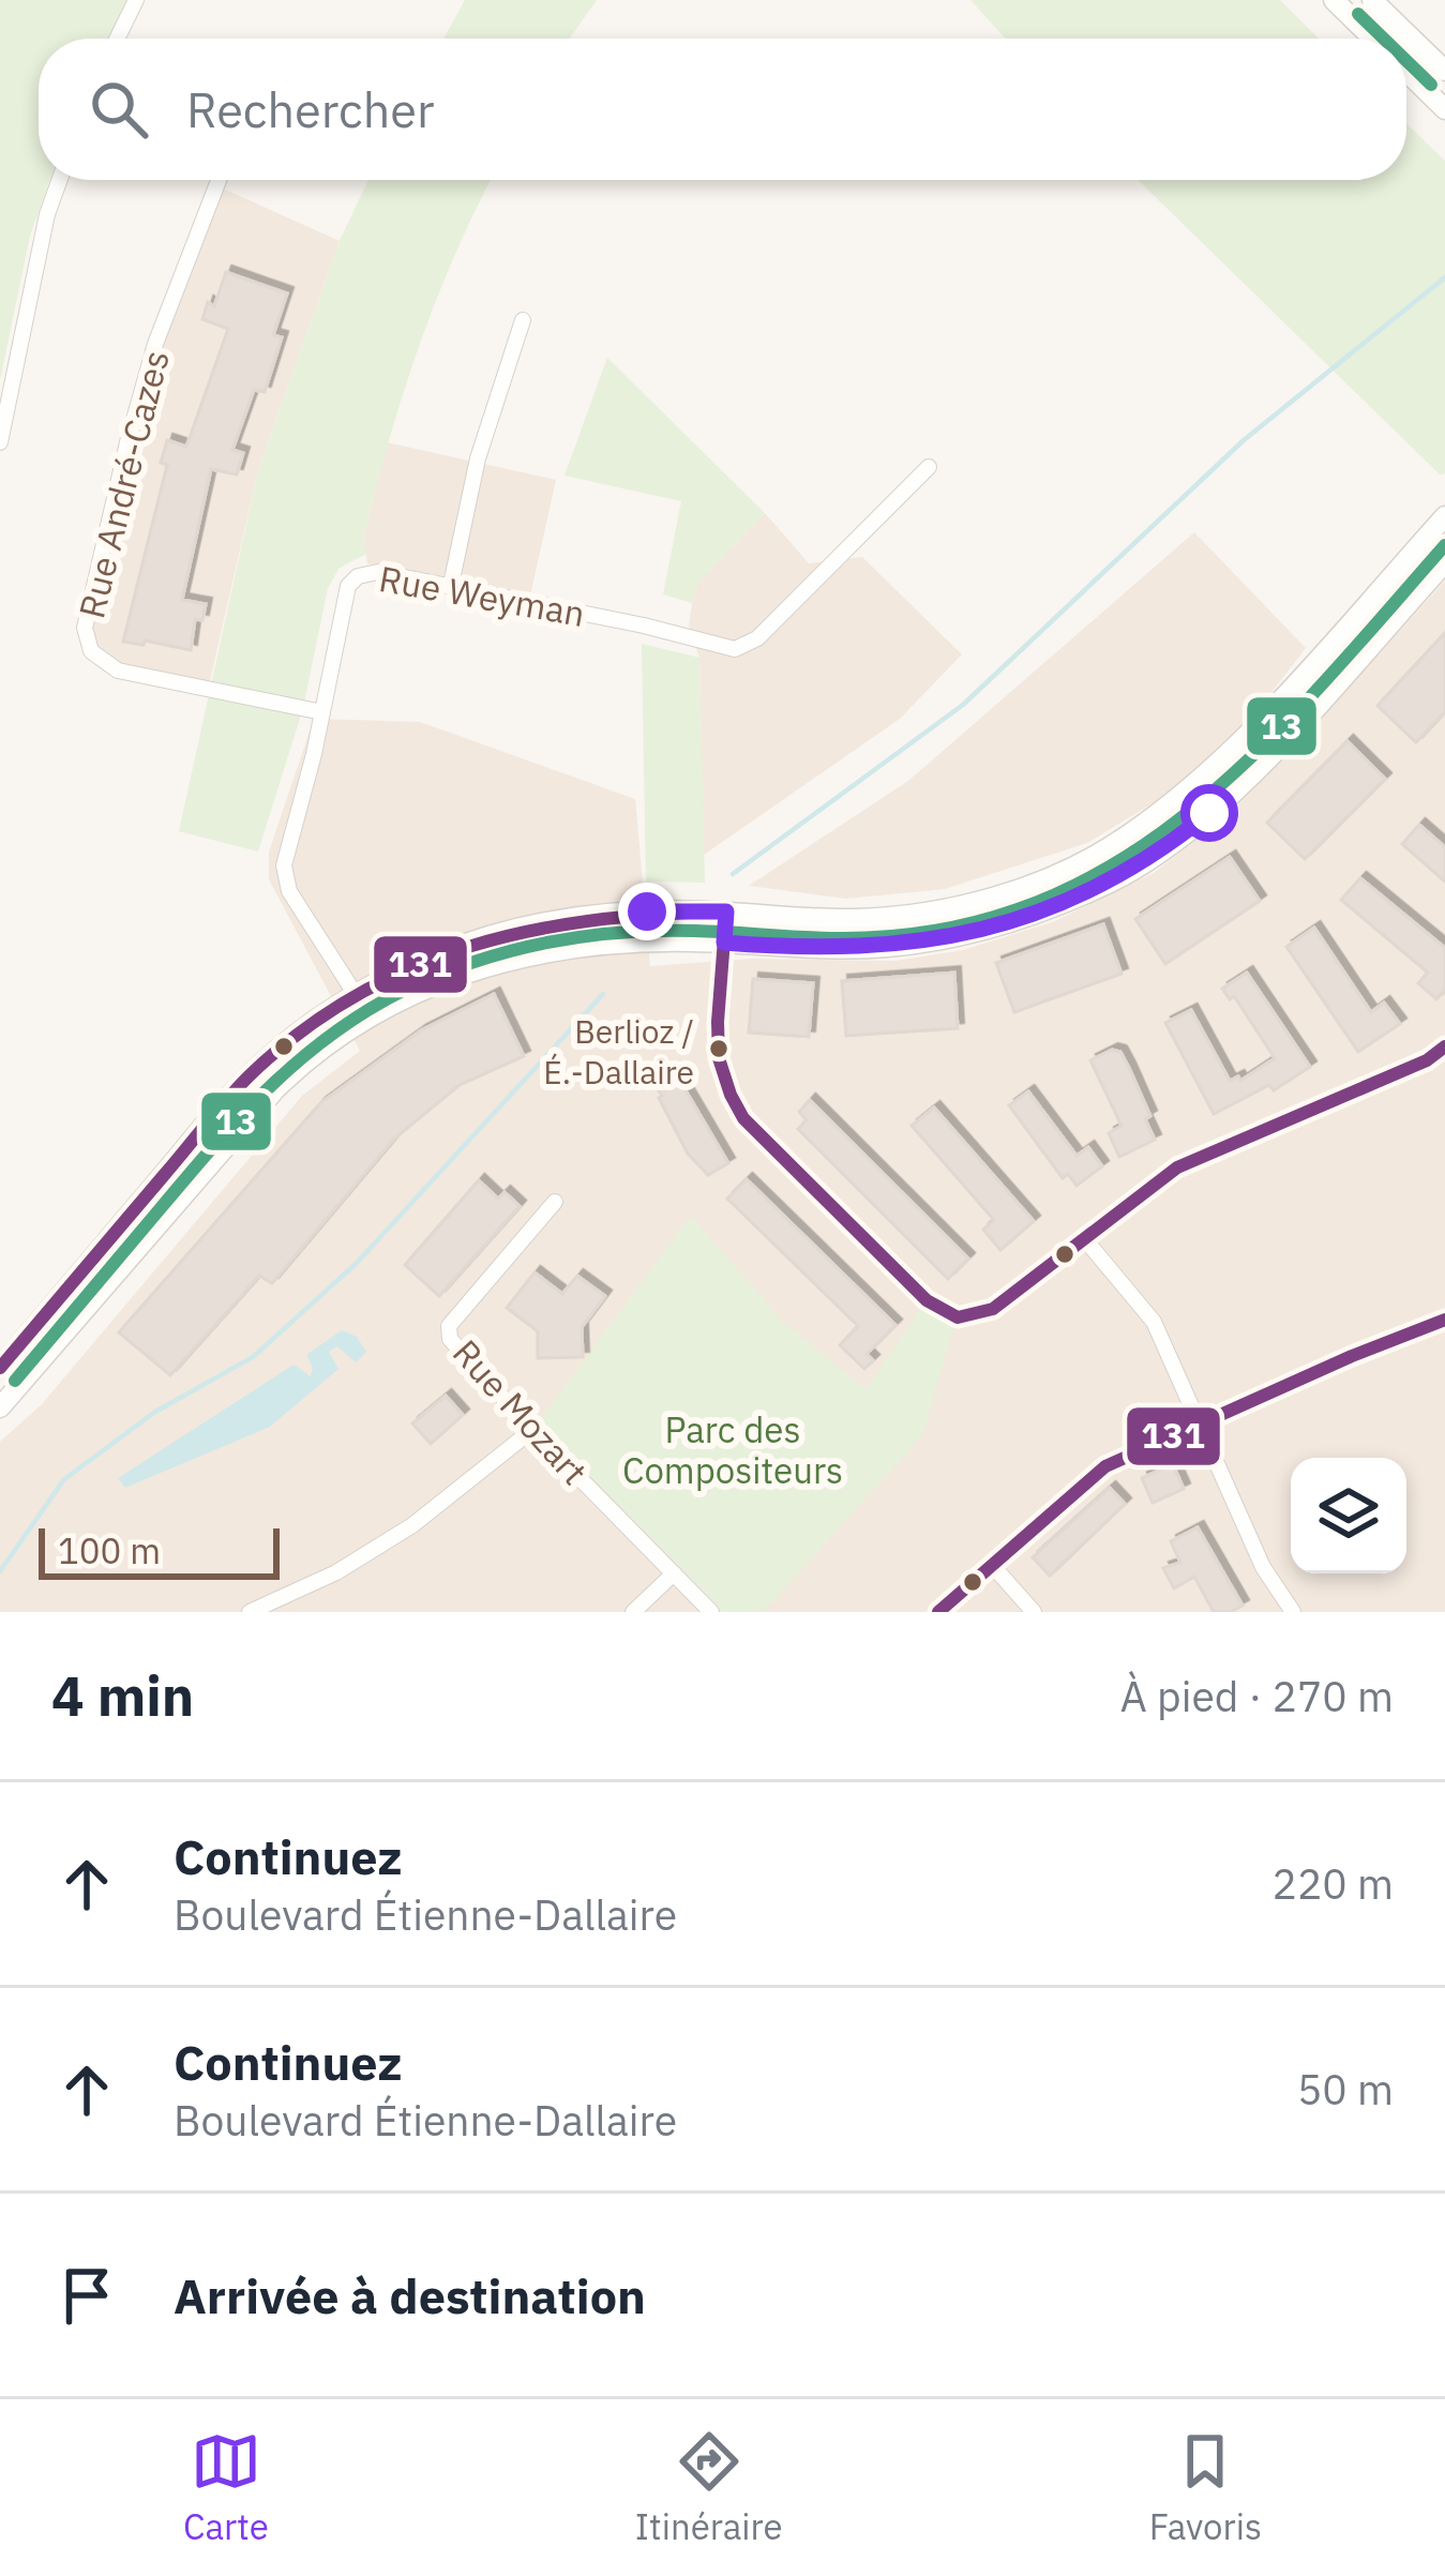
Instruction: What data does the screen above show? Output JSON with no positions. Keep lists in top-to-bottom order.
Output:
{
  "streets": {
    "street": ["Rue André-Cazes", "Rue Weyman", "Rue Mozart"]
  },
  "crossings": [
    ["Rue André-Cazes", "Rue Weyman"]
  ],
  "parks": ["Parc des Compositeurs"],
  "places": ["Berlioz / É.-Dallaire"],
  "lines": ["transit line 13", "transit line 131"],
  "scale_bar": "100 m",
  "page": {
    "search": "Rechercher",
    "scale": "100 m",
    "heading": ["4 min", "À pied · 270 m"],
    "list": [
      ["Continuez", "Boulevard Étienne-Dallaire", "220 m"],
      ["Continuez", "Boulevard Étienne-Dallaire", "50 m"],
      "Arrivée à destination"
    ],
    "nav": ["Carte", "Itinéraire", "Favoris"]
  }
}
